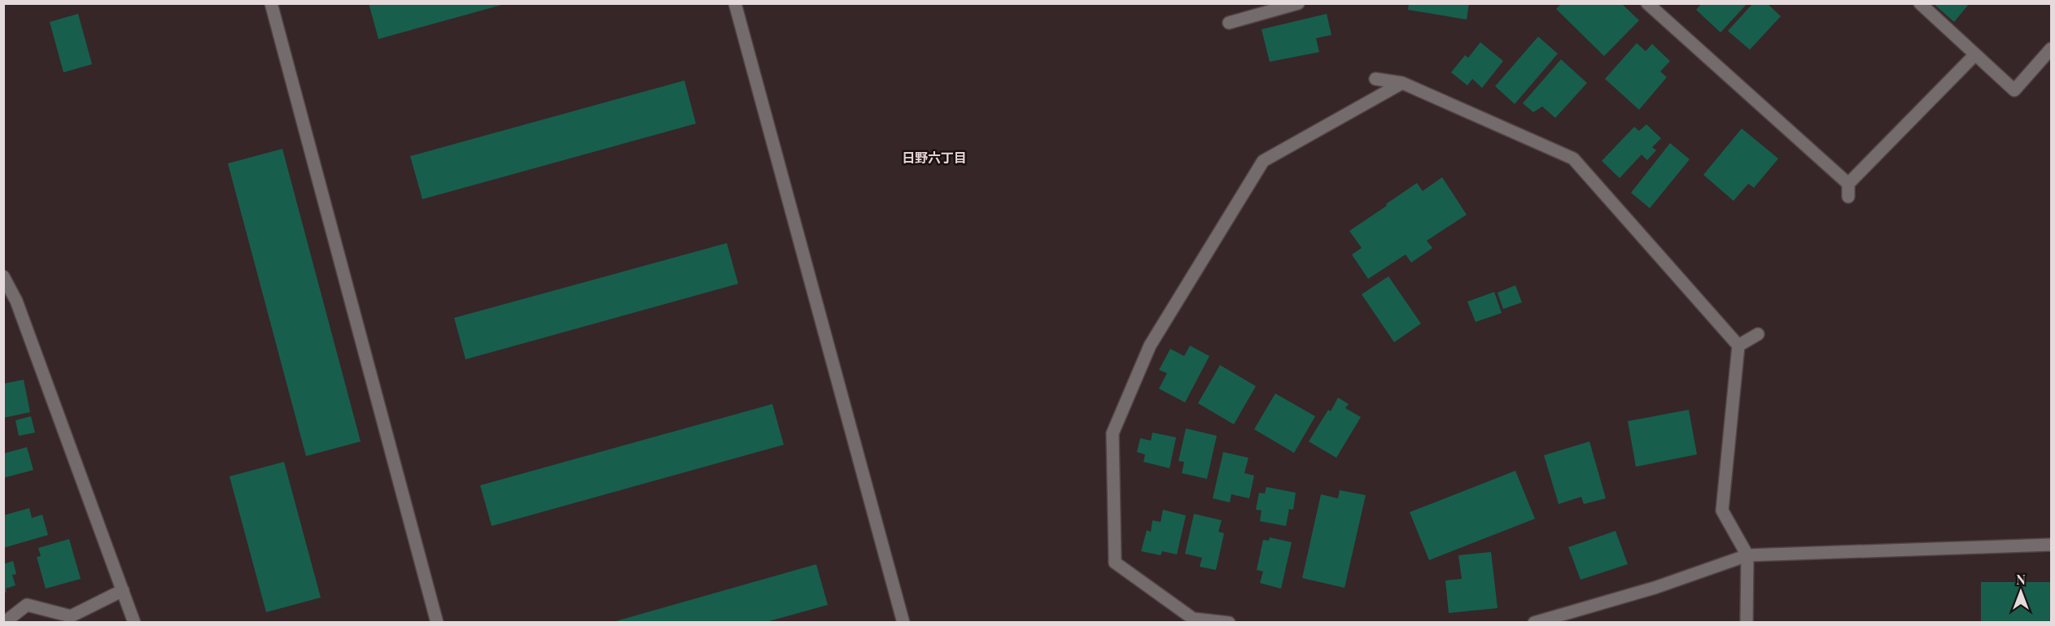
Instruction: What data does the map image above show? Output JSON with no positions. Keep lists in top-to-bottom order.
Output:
{
  "districts": ["日野六丁目"],
  "north": "top"
}
